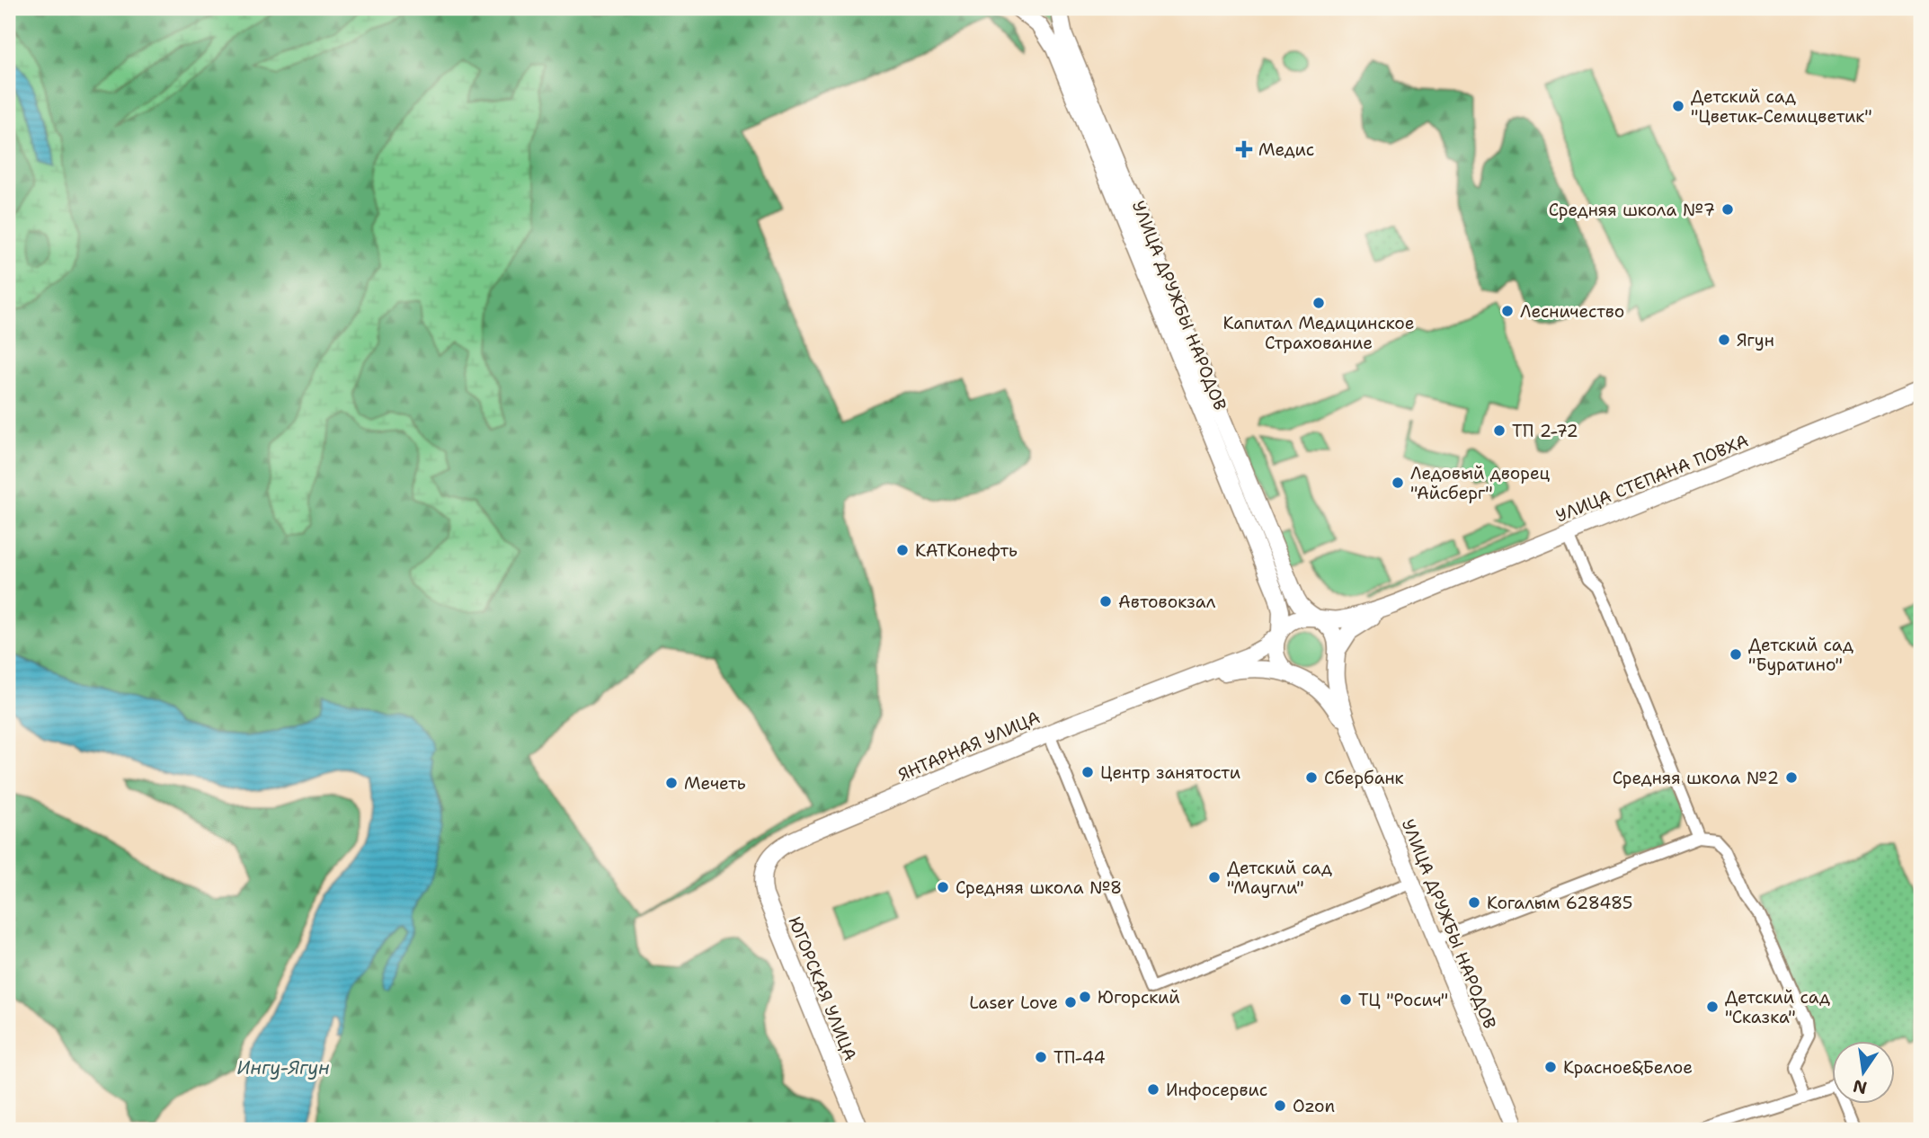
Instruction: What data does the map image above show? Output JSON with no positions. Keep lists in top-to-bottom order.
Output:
{
  "streets": {
    "main road": [
      "УЛИЦА ДРУЖБЫ НАРОДОВ",
      "УЛИЦА СТЕПАНА ПОВХА",
      "ЯНТАРНАЯ УЛИЦА",
      "ЮГОРСКАЯ УЛИЦА"
    ]
  },
  "crossings": [
    ["ЯНТАРНАЯ УЛИЦА", "ЮГОРСКАЯ УЛИЦА"]
  ],
  "water": ["Ингу-Ягун"],
  "places": {
    "other": [
      "Детский сад \"Цветик-Семицветик\"",
      "Средняя школа №7",
      "Капитал Медицинское Страхование",
      "Лесничество",
      "Ягун",
      "ТП 2-72",
      "Ледовый дворец \"Айсберг\"",
      "КАТКонефть",
      "Автовокзал",
      "Детский сад \"Буратино\"",
      "Центр занятости",
      "Сбербанк",
      "Средняя школа №2",
      "Мечеть",
      "Детский сад \"Маугли\"",
      "Средняя школа №8",
      "Когалым 628485",
      "Югорский",
      "ТЦ \"Росич\"",
      "Laser Love",
      "Детский сад \"Сказка\"",
      "ТП-44",
      "Красное&Белое",
      "Инфосервис",
      "Ozon"
    ],
    "health": ["Медис"]
  },
  "north": "bottom"
}
